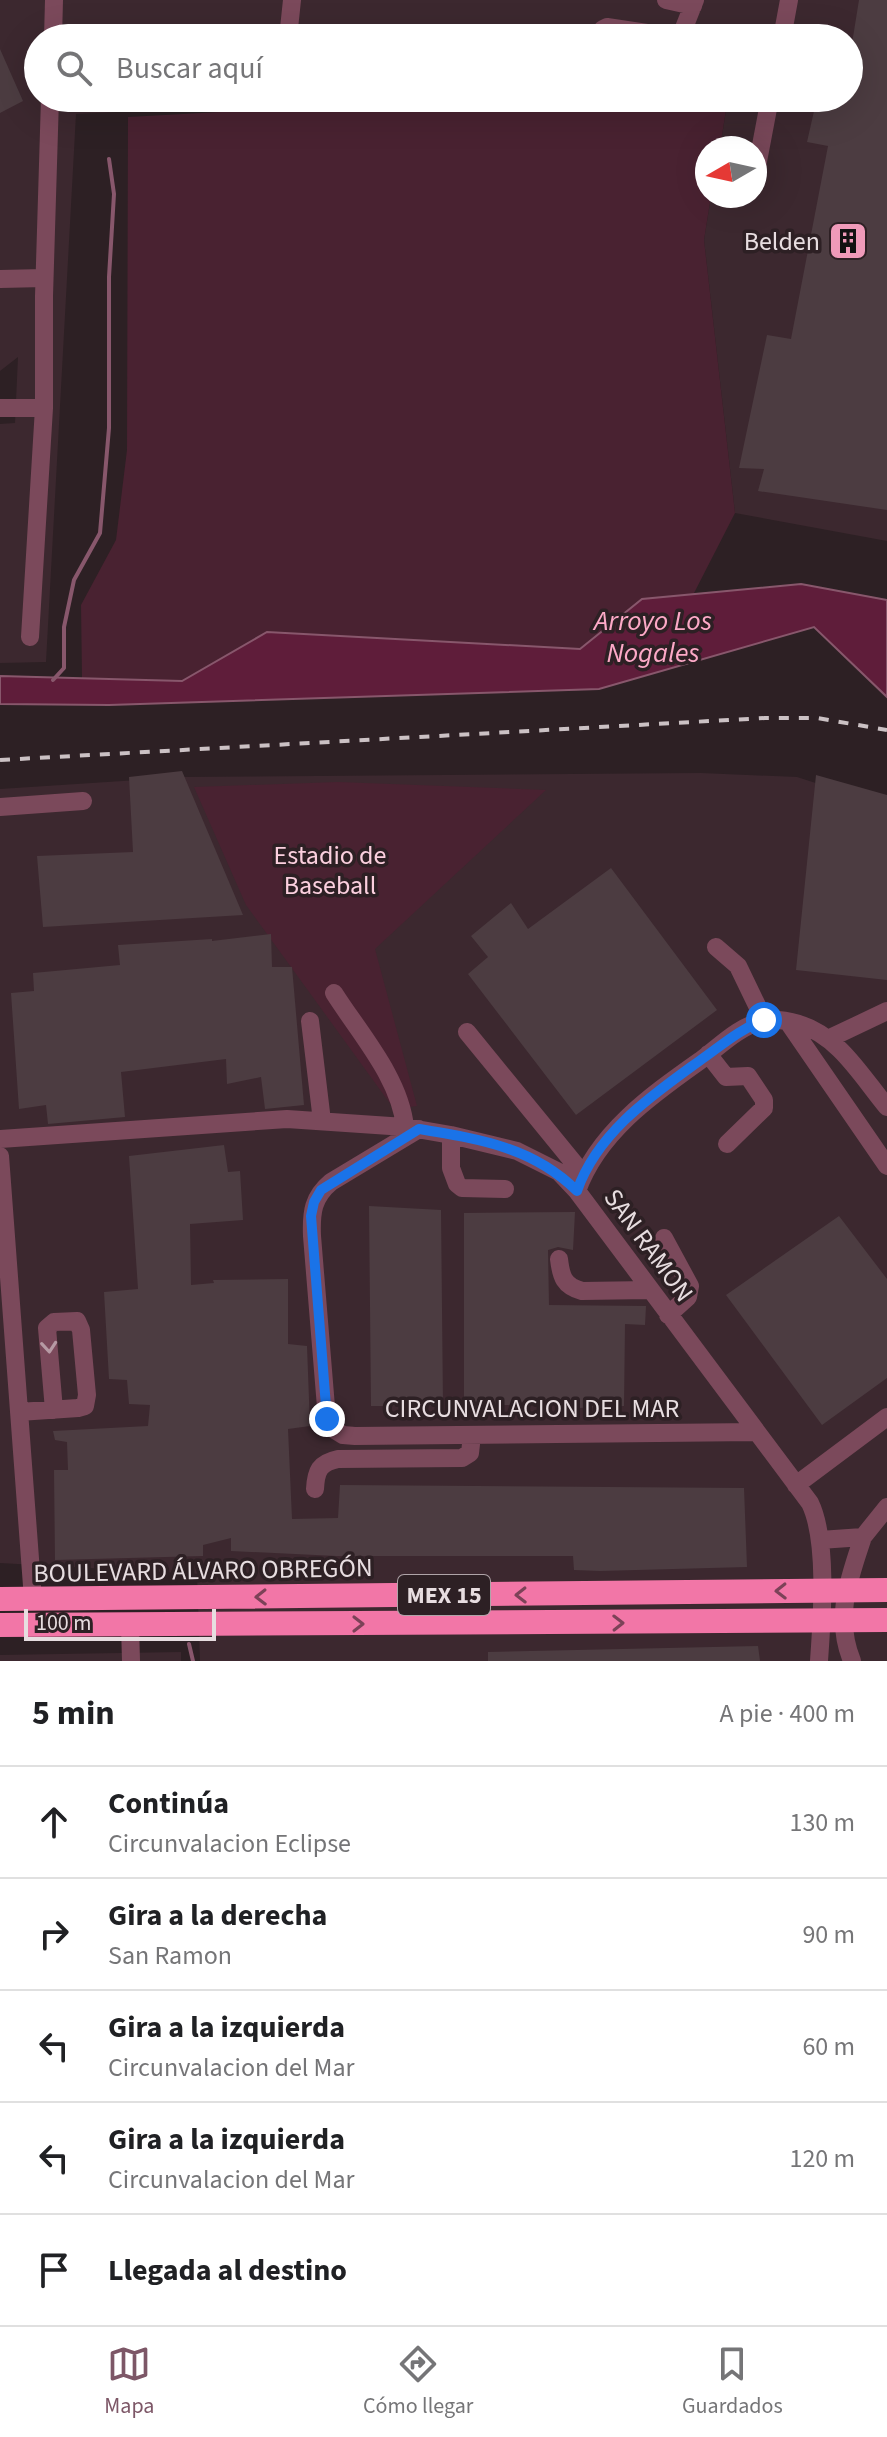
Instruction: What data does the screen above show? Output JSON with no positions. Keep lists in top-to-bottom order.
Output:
{
  "streets": {
    "highway": ["BOULEVARD ÁLVARO OBREGÓN", "MEX 15"],
    "street": ["SAN RAMON", "CIRCUNVALACION DEL MAR"]
  },
  "crossings": [
    ["SAN RAMON", "CIRCUNVALACION DEL MAR"],
    ["SAN RAMON", "BOULEVARD ÁLVARO OBREGÓN"]
  ],
  "water": ["Arroyo Los Nogales"],
  "parks": ["Estadio de Baseball"],
  "places": {
    "building": ["Belden"]
  },
  "scale_bar": "100 m",
  "north": "left",
  "page": {
    "search": "Buscar aquí",
    "scale": "100 m",
    "heading": ["5 min", "A pie · 400 m"],
    "list": [
      ["Continúa", "Circunvalacion Eclipse", "130 m"],
      ["Gira a la derecha", "San Ramon", "90 m"],
      ["Gira a la izquierda", "Circunvalacion del Mar", "60 m"],
      ["Gira a la izquierda", "Circunvalacion del Mar", "120 m"],
      "Llegada al destino"
    ],
    "nav": ["Mapa", "Cómo llegar", "Guardados"]
  }
}
